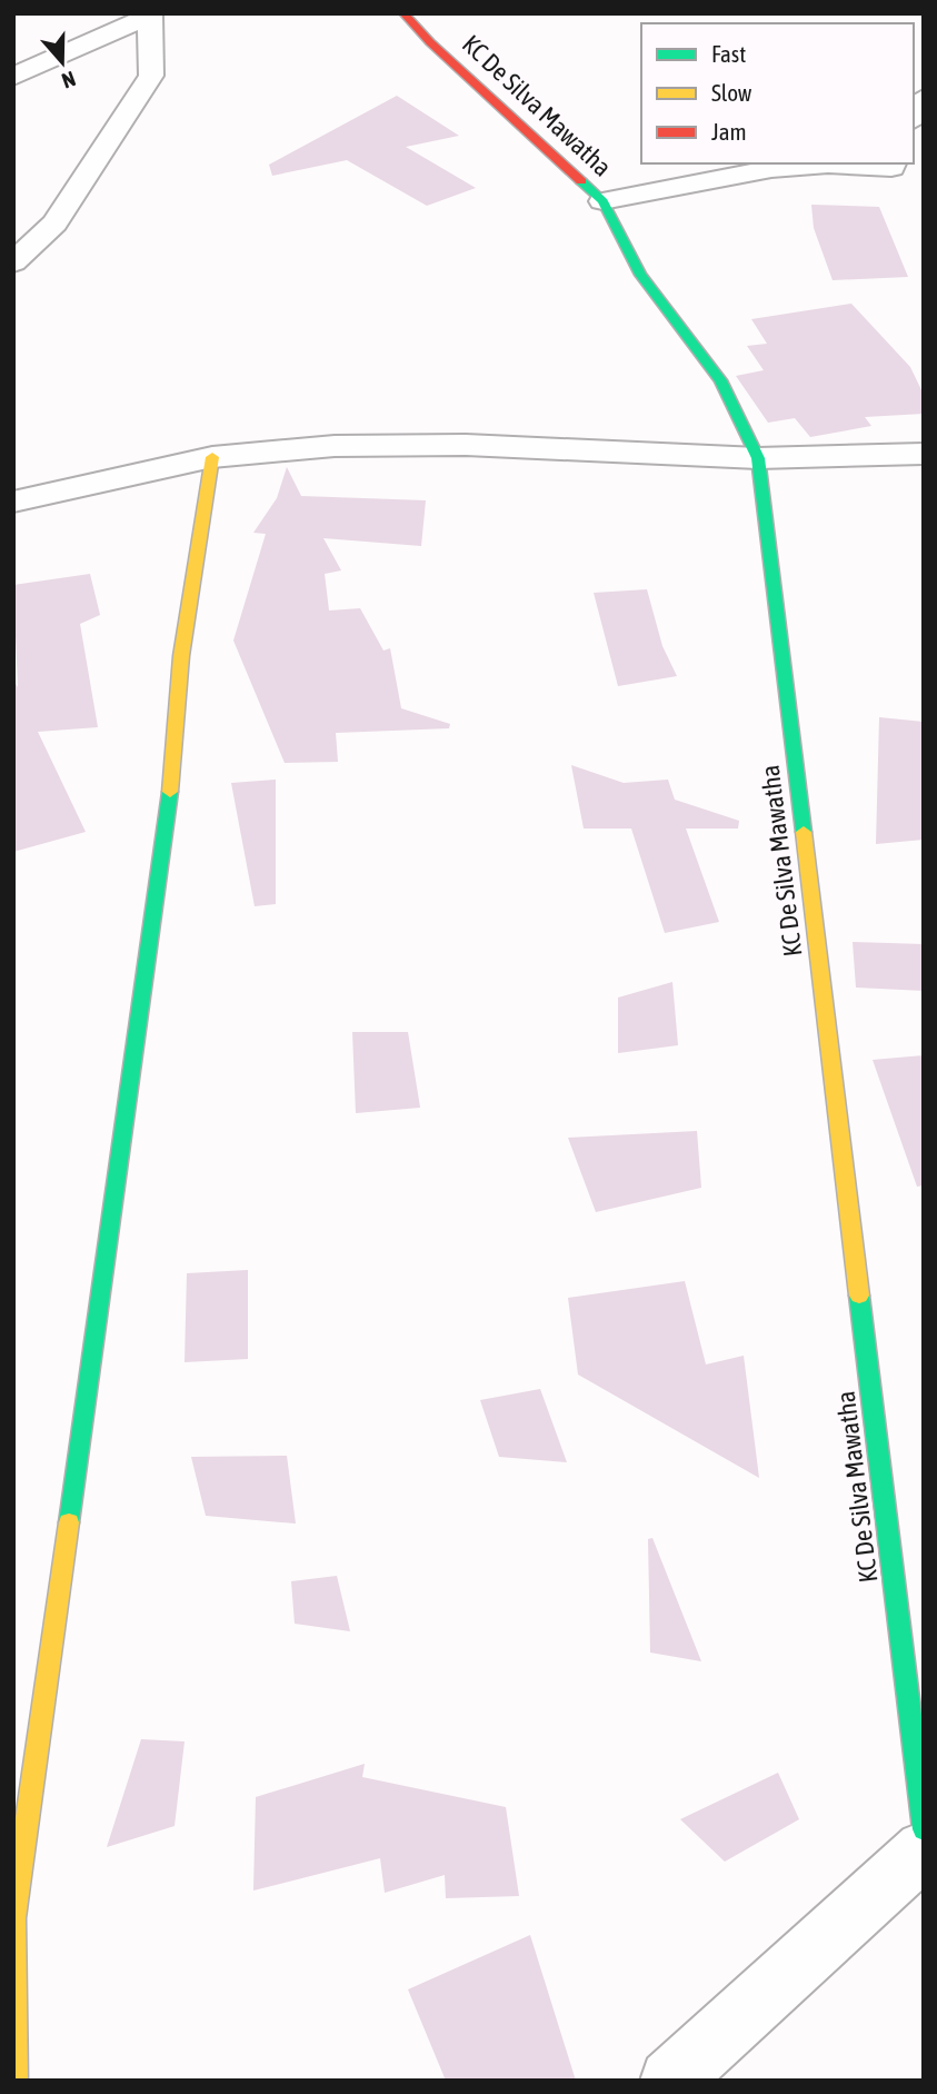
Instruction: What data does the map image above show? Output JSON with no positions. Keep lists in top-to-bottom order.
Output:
{
  "streets": {
    "street": ["KC De Silva Mawatha"]
  },
  "legend": ["Fast", "Slow", "Jam"],
  "north": "bottom"
}
